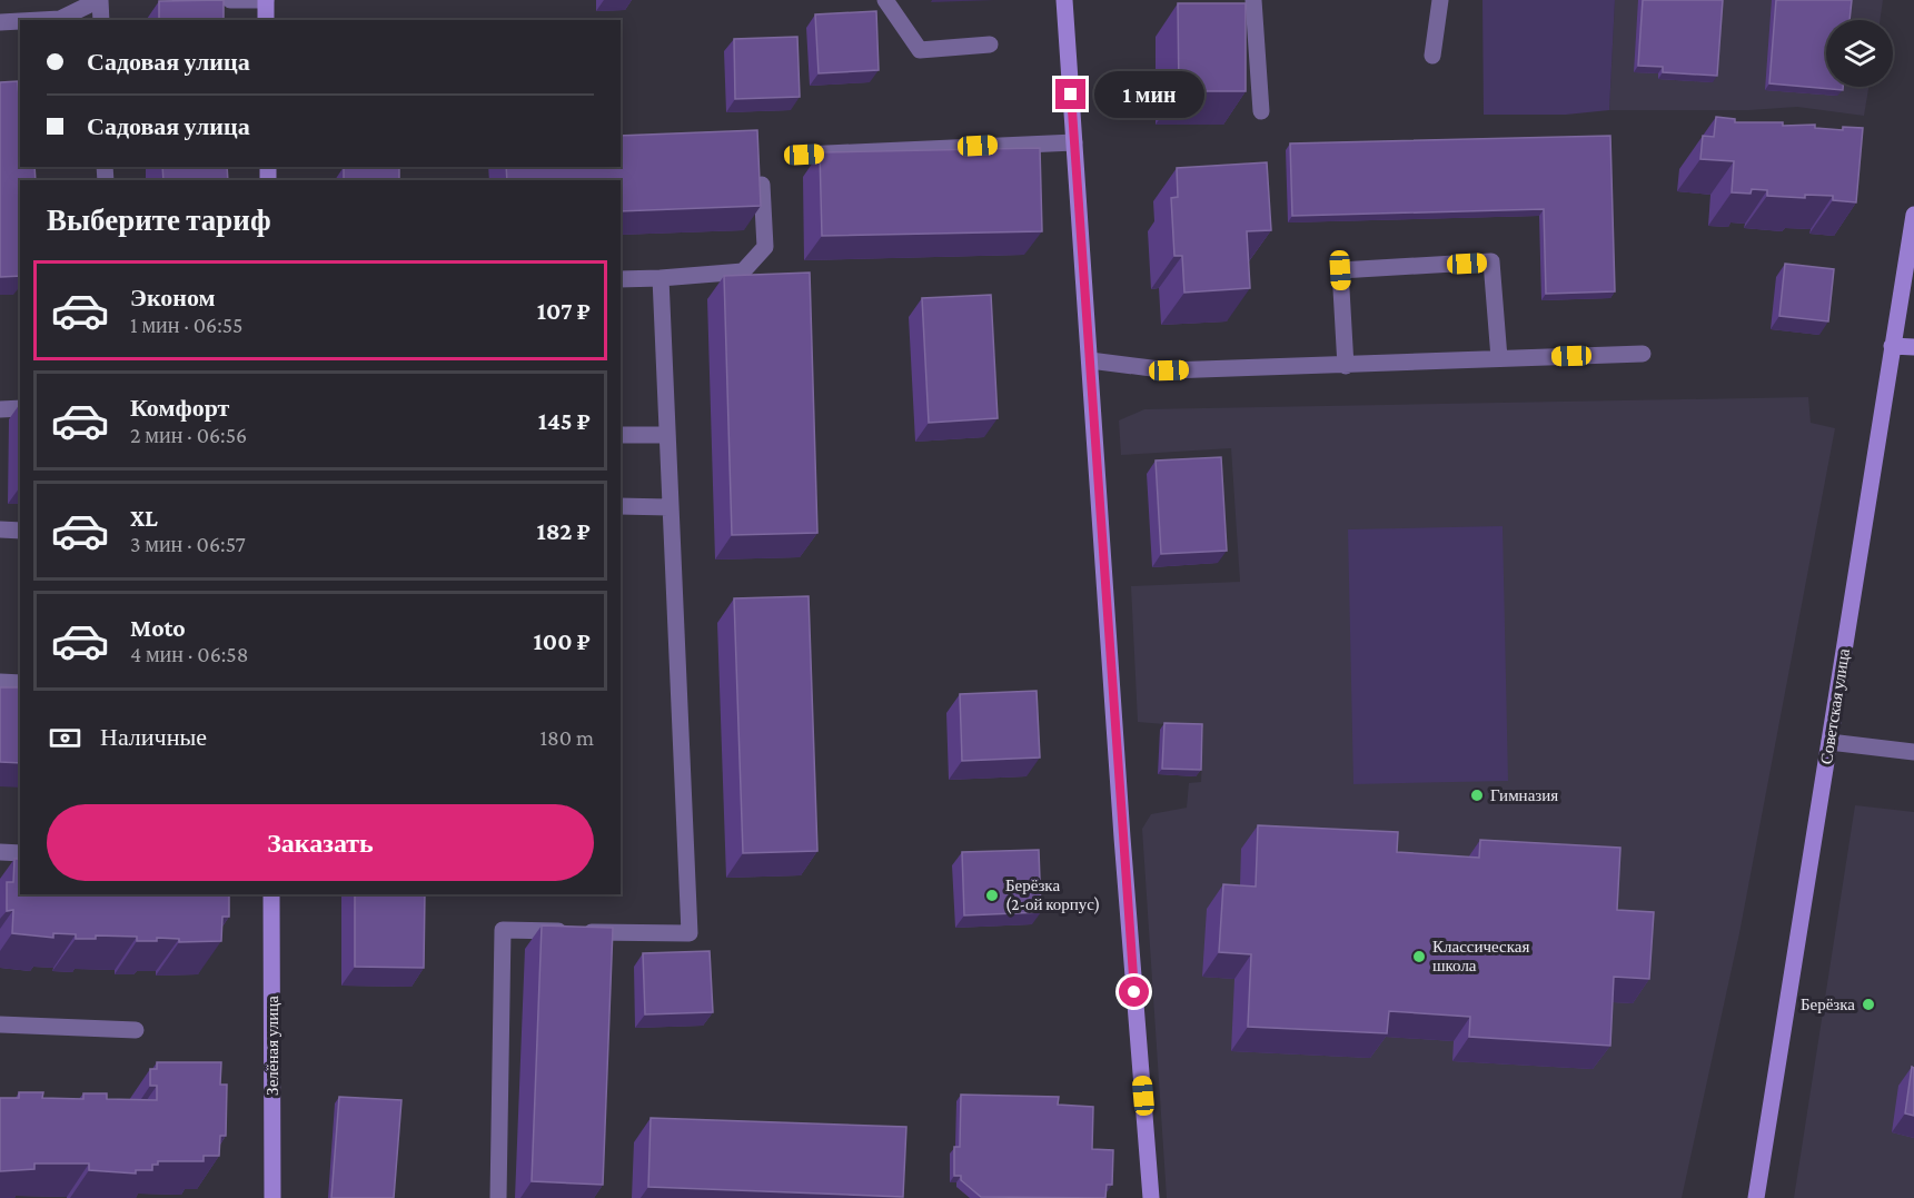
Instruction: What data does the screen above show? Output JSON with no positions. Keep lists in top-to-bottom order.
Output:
{
  "streets": {
    "street": ["Советская улица", "Зелёная улица"]
  },
  "places": [
    "Гимназия",
    "Берёзка (2-ой корпус)",
    "Классическая школа",
    "Берёзка"
  ],
  "page": {
    "banner": ["Садовая улица", "Садовая улица"],
    "bubble": "1 мин",
    "heading": "Выберите тариф",
    "list": [
      {
        "name": "Эконом",
        "note": "1 мин · 06:55",
        "value": "107 ₽"
      },
      {
        "name": "Комфорт",
        "note": "2 мин · 06:56",
        "value": "145 ₽"
      },
      {
        "name": "XL",
        "note": "3 мин · 06:57",
        "value": "182 ₽"
      },
      {
        "name": "Moto",
        "note": "4 мин · 06:58",
        "value": "100 ₽"
      }
    ],
    "pay": ["Наличные", "180 m"],
    "buttons": "Заказать"
  }
}
